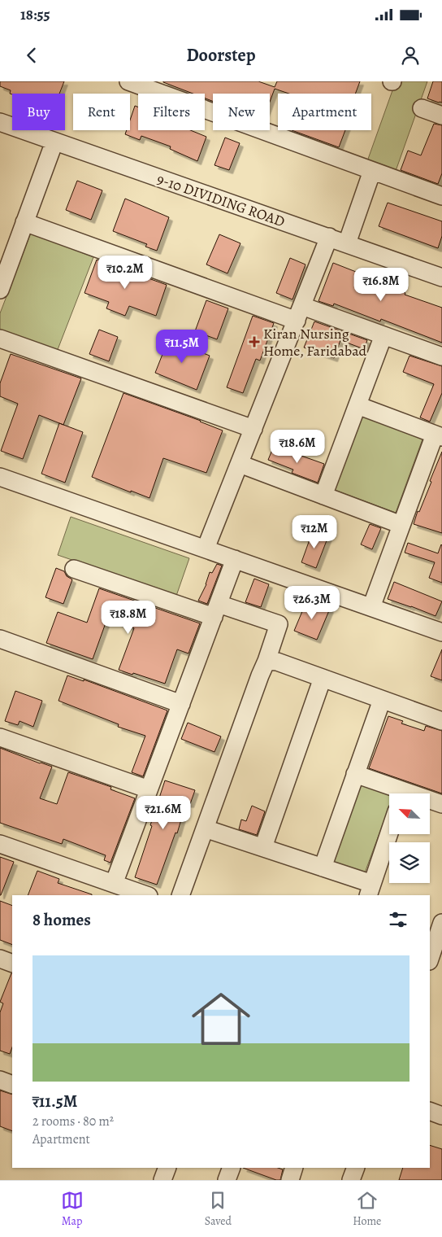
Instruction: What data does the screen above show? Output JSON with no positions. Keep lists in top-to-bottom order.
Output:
{
  "streets": {
    "street": ["9-10 DIVIDING ROAD"]
  },
  "places": {
    "health": ["Kiran Nursing Home, Faridabad"]
  },
  "north": "top left",
  "page": {
    "status": "18:55",
    "header": "Doorstep",
    "chip": [
      "Buy",
      "Rent",
      "Filters",
      "New",
      "Apartment"
    ],
    "price": [
      "₹10.2M",
      "₹16.8M",
      "₹11.5M",
      "₹18.6M",
      "₹12M",
      "₹26.3M",
      "₹18.8M",
      "₹21.6M"
    ],
    "heading": "8 homes",
    "list": [
      {
        "name": "₹11.5M",
        "note": "2 rooms · 80 m² · Apartment"
      }
    ],
    "tabs": ["Map", "Saved", "Home"]
  }
}
